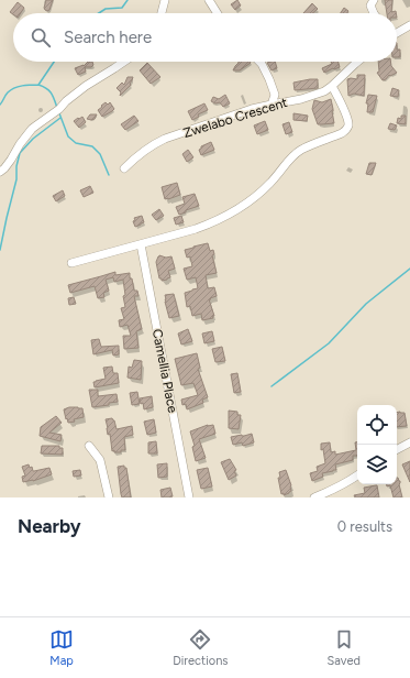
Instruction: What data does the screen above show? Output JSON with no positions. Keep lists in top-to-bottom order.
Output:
{
  "streets": {
    "street": ["Zwelabo Crescent", "Camellia Place"]
  },
  "page": {
    "search": "Search here",
    "heading": ["Nearby", "0 results"],
    "nav": ["Map", "Directions", "Saved"]
  }
}
